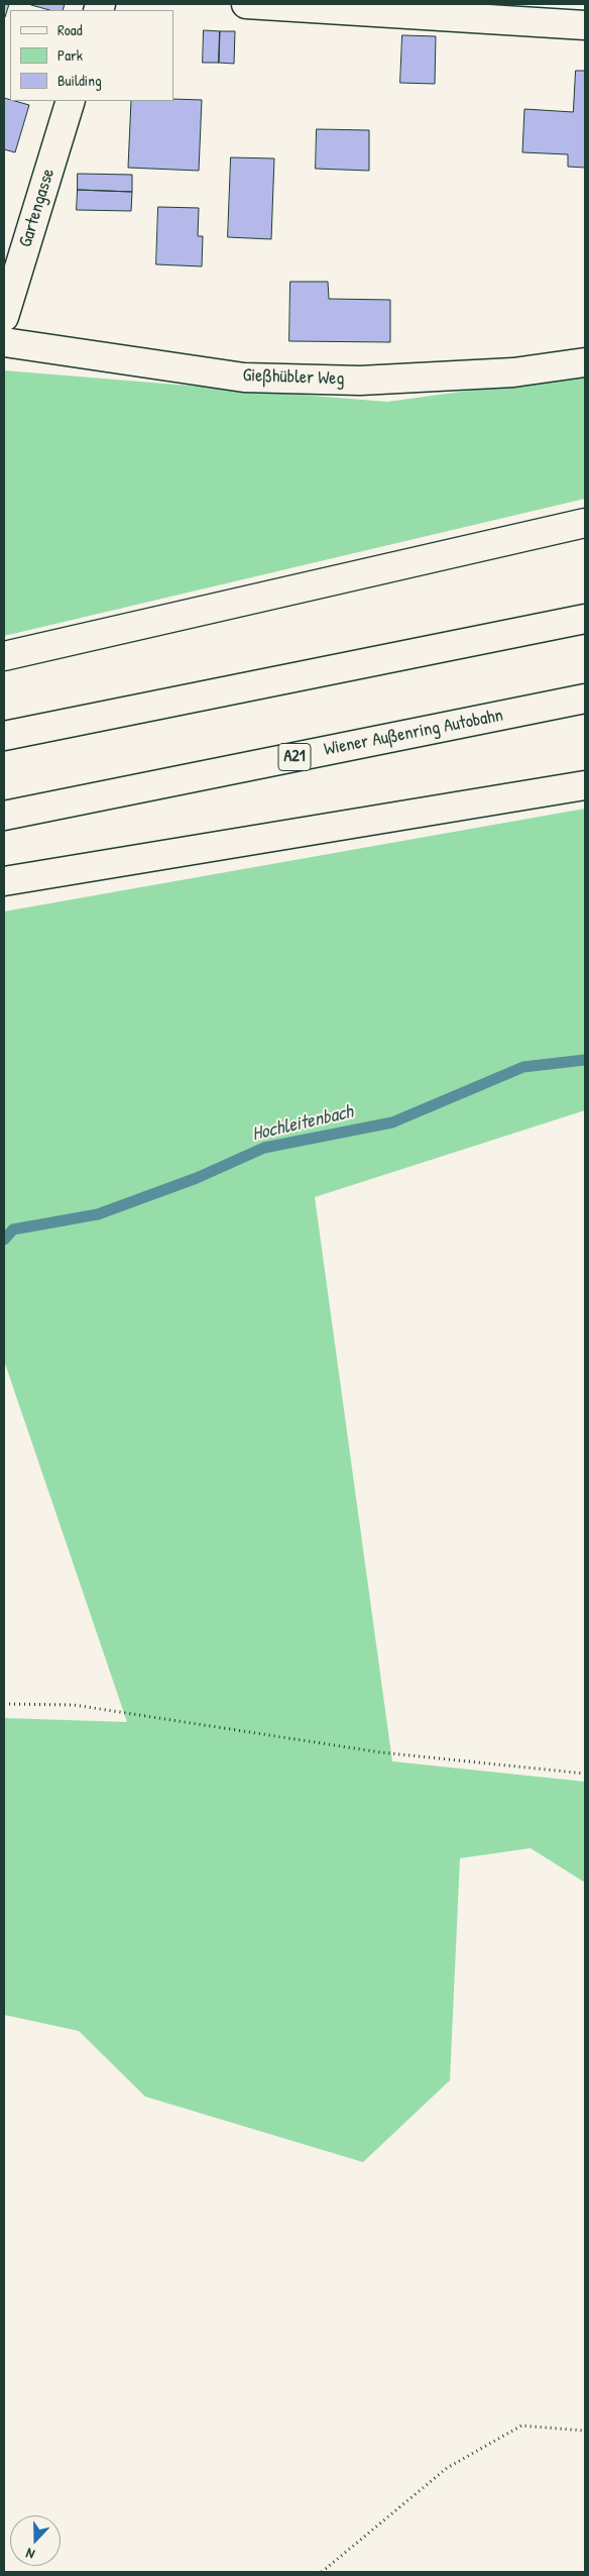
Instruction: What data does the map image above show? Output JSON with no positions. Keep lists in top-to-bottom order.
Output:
{
  "streets": {
    "main road": [
      "Gartengasse",
      "Gießhübler Weg",
      "Wiener Außenring Autobahn",
      "A21"
    ]
  },
  "water": ["Hochleitenbach"],
  "legend": ["Road", "Park", "Building"],
  "north": "bottom"
}
